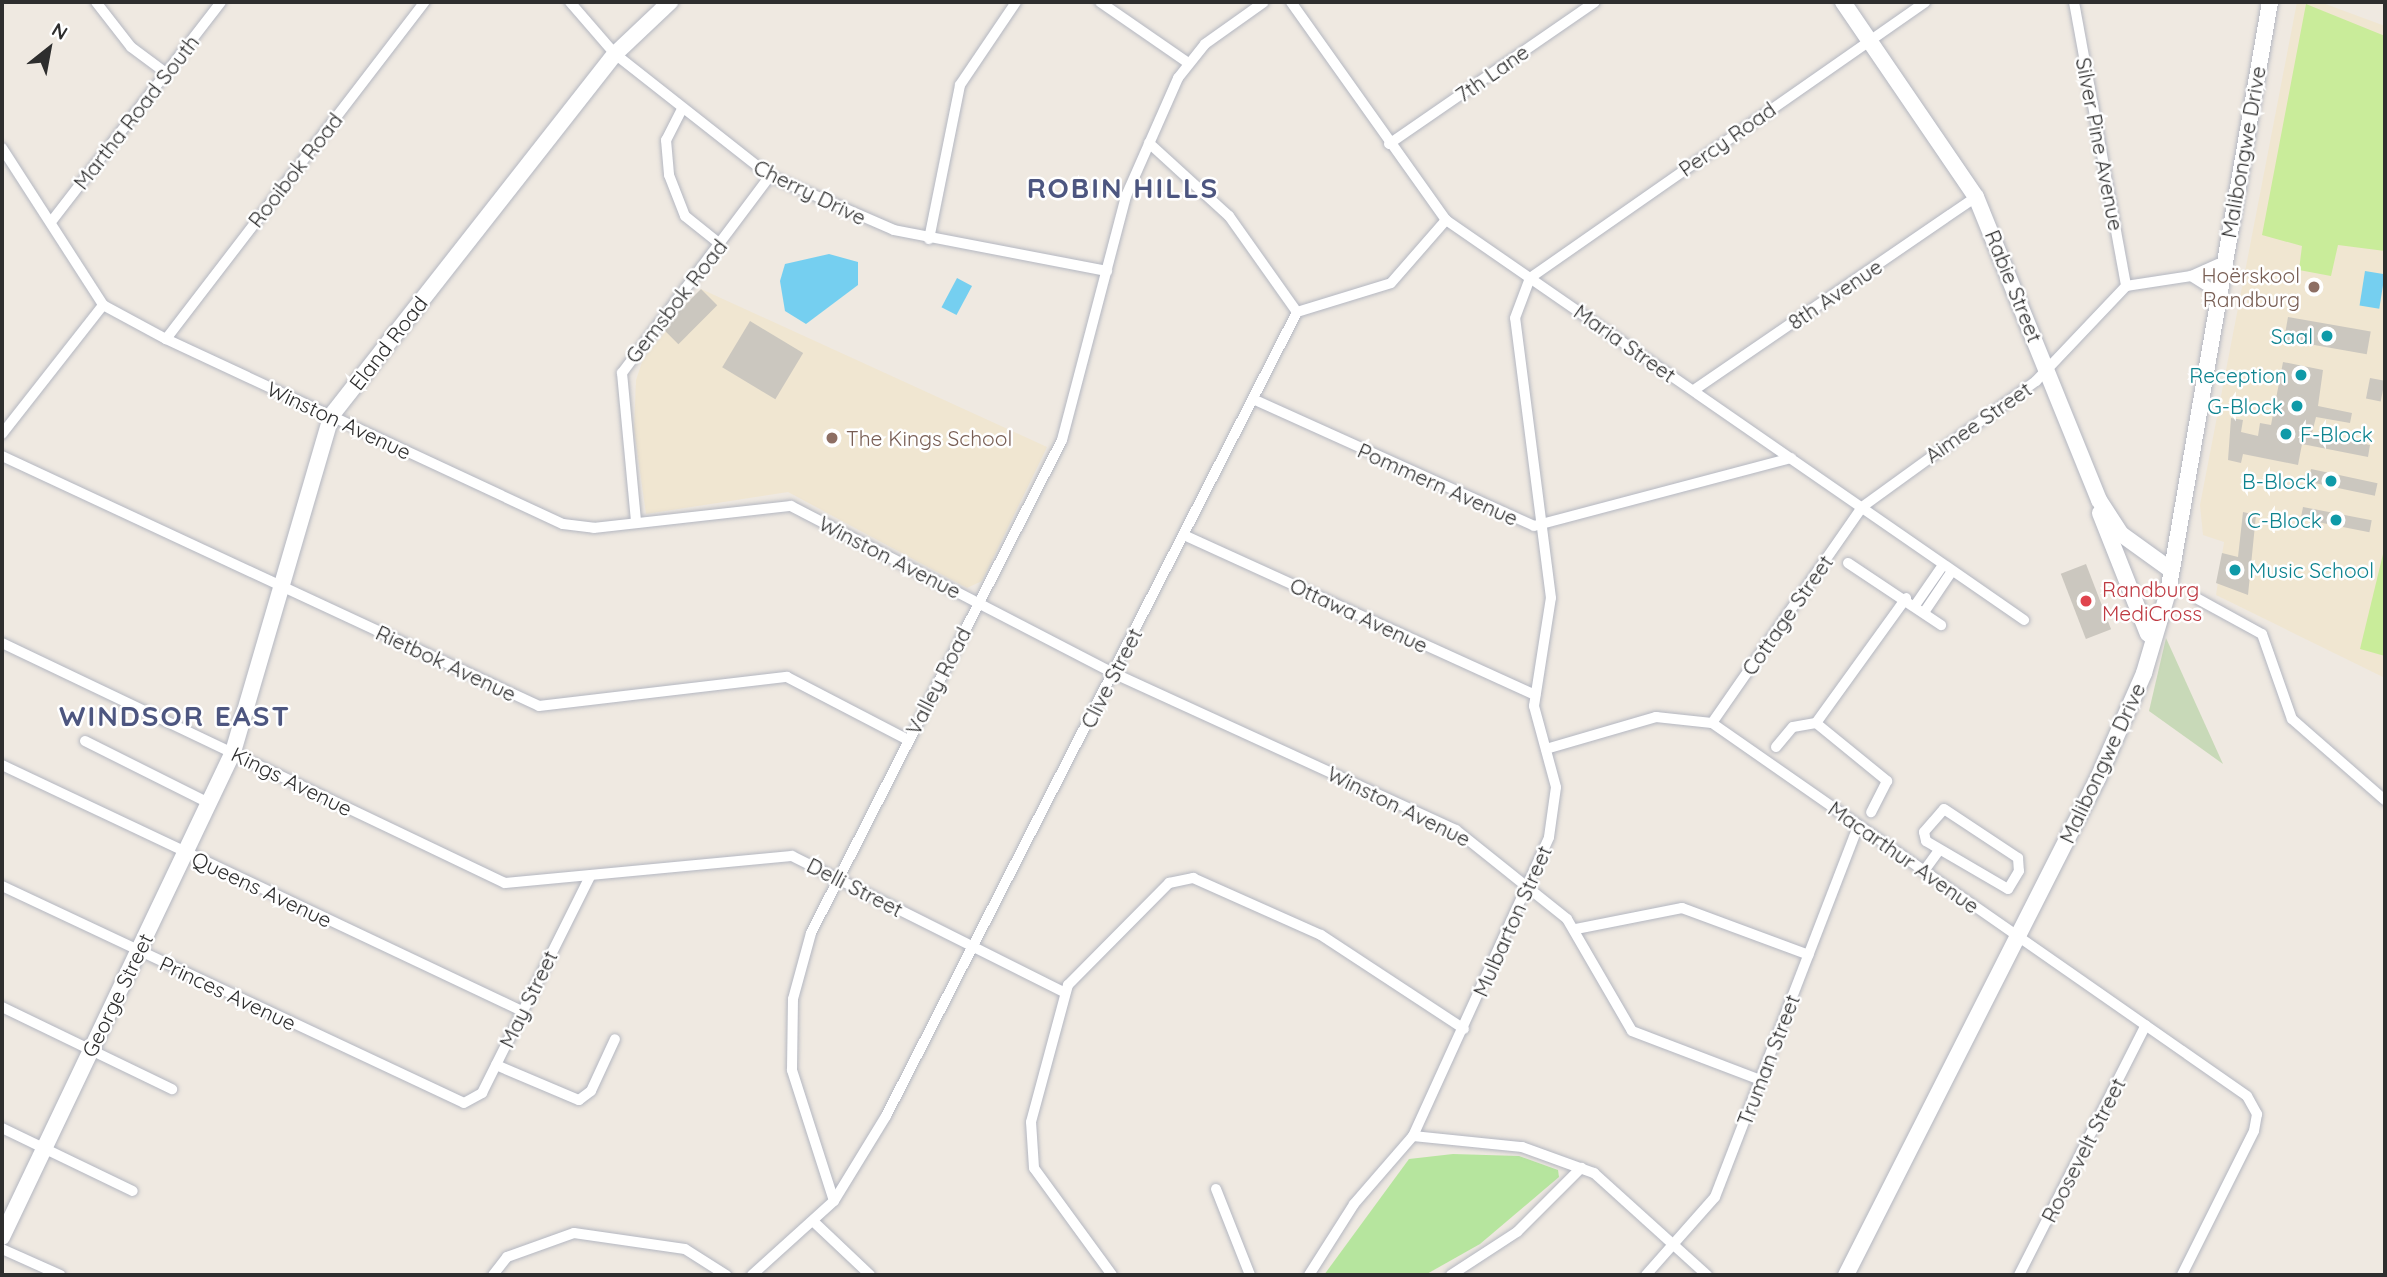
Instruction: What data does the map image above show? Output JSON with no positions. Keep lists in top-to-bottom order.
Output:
{
  "streets": {
    "main road": [
      "Malibongwe Drive",
      "Rabie Street",
      "Eland Road",
      "George Street"
    ],
    "street": [
      "7th Lane",
      "Martha Road South",
      "Percy Road",
      "Silver Pine Avenue",
      "Rooibok Road",
      "Cherry Drive",
      "8th Avenue",
      "Gemsbok Road",
      "Maria Street",
      "Winston Avenue",
      "Aimee Street",
      "Pommern Avenue",
      "Ottawa Avenue",
      "Cottage Street",
      "Rietbok Avenue",
      "Clive Street",
      "Valley Road",
      "Kings Avenue",
      "Macarthur Avenue",
      "Delli Street",
      "Queens Avenue",
      "Mulbarton Street",
      "Princes Avenue",
      "May Street",
      "Truman Street",
      "Roosevelt Street"
    ]
  },
  "crossings": [
    ["7th Lane", "Maria Street"],
    ["Martha Road South", "Winston Avenue"],
    ["Percy Road", "Rabie Street"],
    ["Percy Road", "Maria Street"],
    ["Percy Road", "Mulbarton Street"],
    ["Silver Pine Avenue", "Aimee Street"],
    ["Malibongwe Drive", "Rabie Street"],
    ["Malibongwe Drive", "Macarthur Avenue"],
    ["Rooibok Road", "Winston Avenue"],
    ["Cherry Drive", "Gemsbok Road"],
    ["Cherry Drive", "Eland Road"],
    ["Cherry Drive", "Valley Road"],
    ["Rabie Street", "8th Avenue"],
    ["Rabie Street", "Aimee Street"],
    ["8th Avenue", "Maria Street"],
    ["Gemsbok Road", "Winston Avenue"],
    ["Eland Road", "Winston Avenue"],
    ["Eland Road", "Rietbok Avenue"],
    ["Eland Road", "Kings Avenue"],
    ["Eland Road", "George Street"],
    ["Maria Street", "Aimee Street"],
    ["Maria Street", "Pommern Avenue"],
    ["Maria Street", "Cottage Street"],
    ["Maria Street", "Mulbarton Street"],
    ["Winston Avenue", "Clive Street"],
    ["Winston Avenue", "Valley Road"],
    ["Winston Avenue", "Mulbarton Street"],
    ["Winston Avenue", "Truman Street"],
    ["Aimee Street", "Cottage Street"],
    ["Pommern Avenue", "Clive Street"],
    ["Pommern Avenue", "Mulbarton Street"],
    ["Ottawa Avenue", "Clive Street"],
    ["Ottawa Avenue", "Mulbarton Street"],
    ["Cottage Street", "Macarthur Avenue"],
    ["Rietbok Avenue", "Valley Road"],
    ["Clive Street", "Valley Road"],
    ["Clive Street", "Delli Street"],
    ["Valley Road", "Delli Street"],
    ["Kings Avenue", "Delli Street"],
    ["Kings Avenue", "George Street"],
    ["Macarthur Avenue", "Mulbarton Street"],
    ["Macarthur Avenue", "Truman Street"],
    ["Macarthur Avenue", "Roosevelt Street"],
    ["Delli Street", "May Street"],
    ["Queens Avenue", "George Street"],
    ["Queens Avenue", "May Street"],
    ["Princes Avenue", "George Street"],
    ["Princes Avenue", "May Street"]
  ],
  "districts": ["ROBIN HILLS", "WINDSOR EAST"],
  "places": [
    "Hoërskool Randburg",
    "Saal",
    "Reception",
    "G-Block",
    "F-Block",
    "The Kings School",
    "B-Block",
    "C-Block",
    "Music School",
    "Randburg MediCross"
  ],
  "north": "top right"
}
